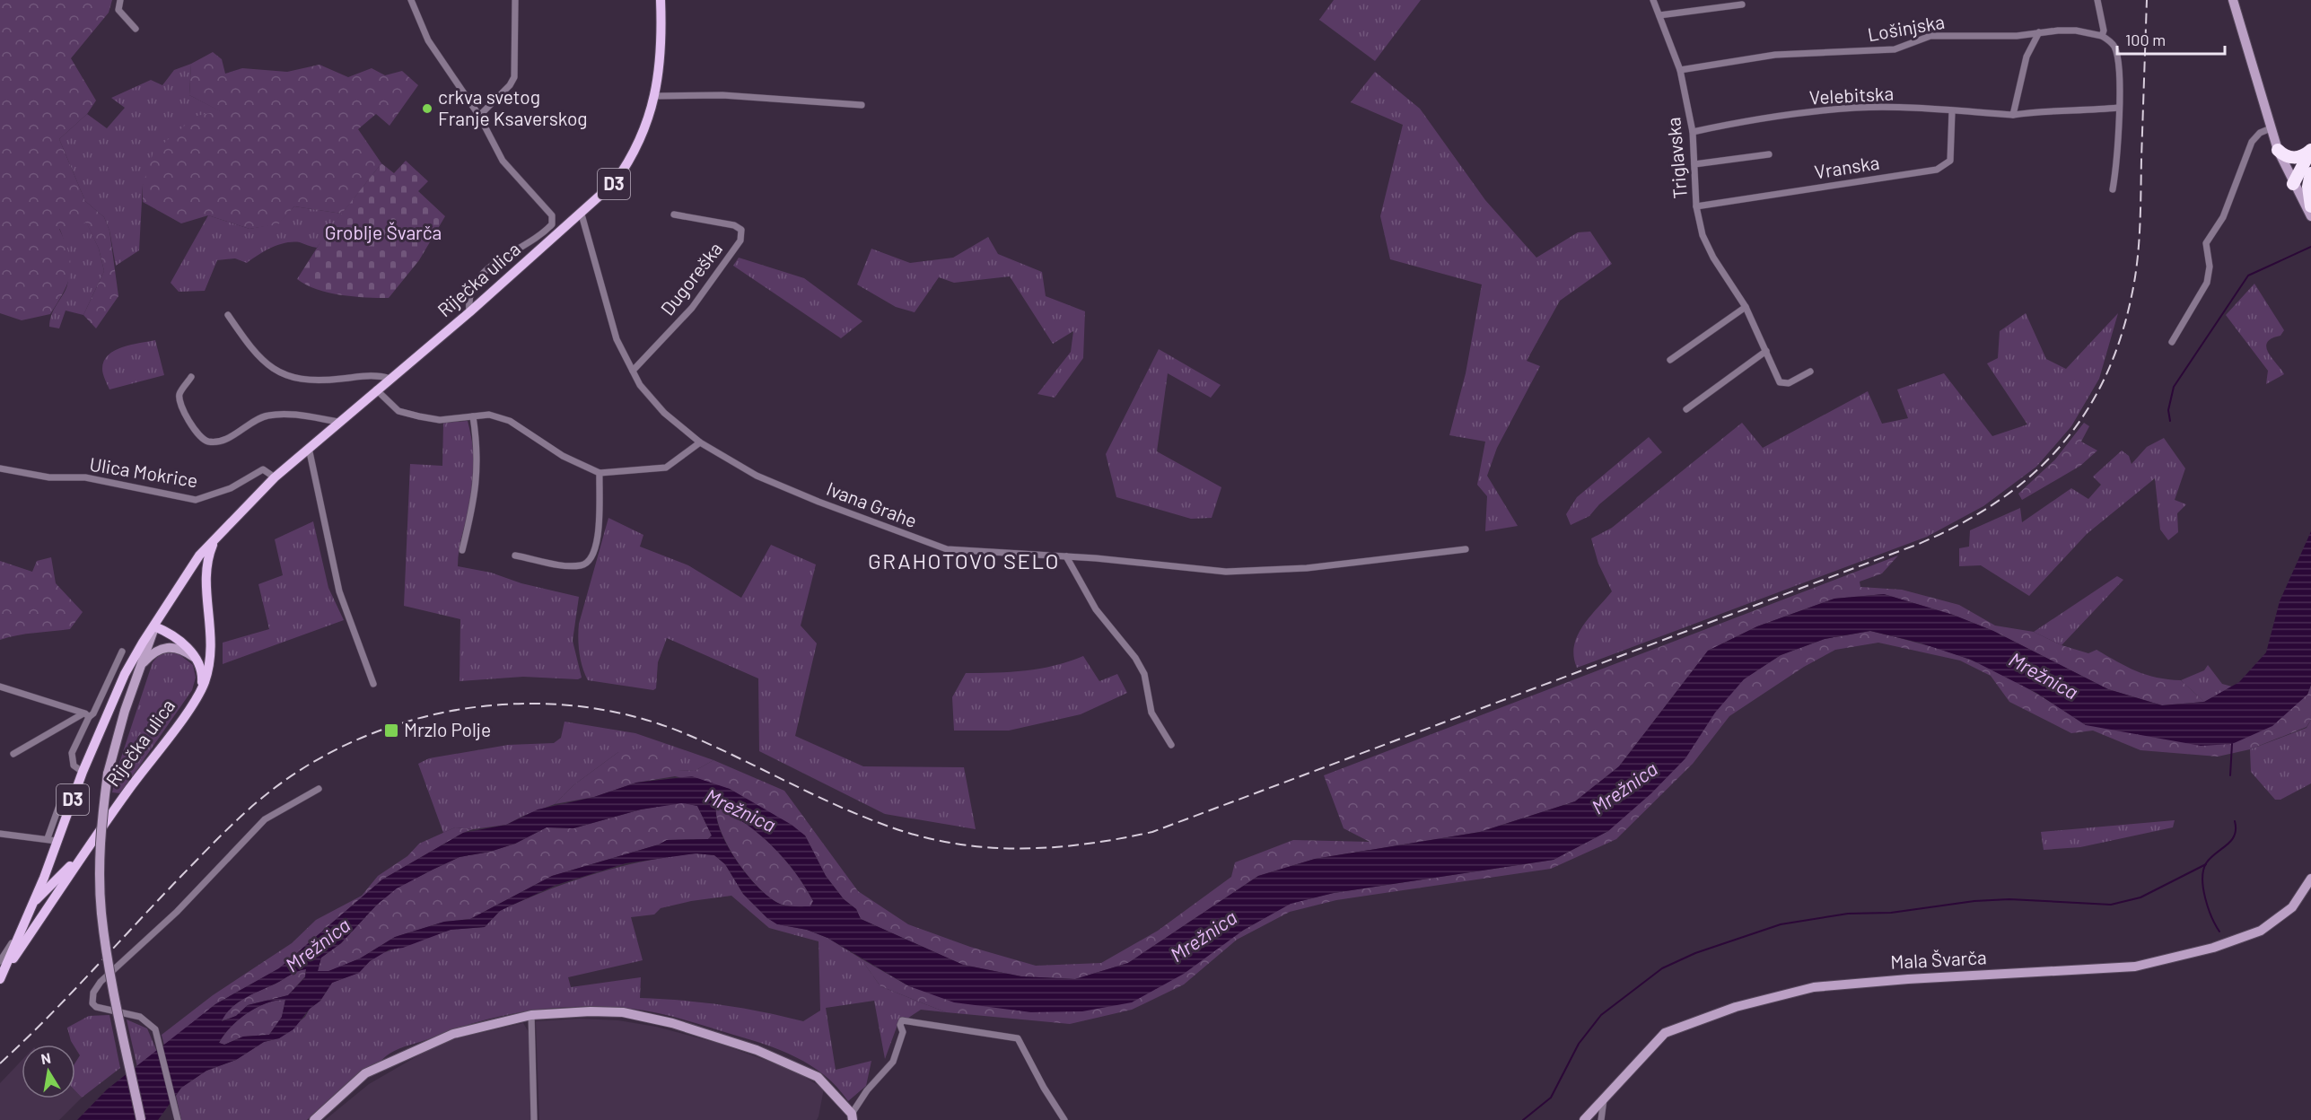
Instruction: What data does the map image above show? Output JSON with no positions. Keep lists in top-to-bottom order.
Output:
{
  "streets": {
    "main road": ["D3", "Riječka ulica"],
    "street": [
      "Lošinjska",
      "Velebitska",
      "Triglavska",
      "Vranska",
      "Dugoreška",
      "Ulica Mokrice",
      "Ivana Grahe",
      "Mala Švarča"
    ]
  },
  "crossings": [
    ["Lošinjska", "Triglavska"],
    ["Velebitska", "Triglavska"],
    ["Velebitska", "Vranska"],
    ["Triglavska", "Vranska"],
    ["Dugoreška", "Ivana Grahe"],
    ["Riječka ulica", "Ulica Mokrice"],
    ["Riječka ulica", "Ivana Grahe"]
  ],
  "districts": ["GRAHOTOVO SELO"],
  "water": ["Mrežnica"],
  "parks": ["Groblje Švarča"],
  "places": {
    "other": ["crkva svetog Franje Ksaverskog"],
    "transit": ["Mrzlo Polje"]
  },
  "scale_bar": "100 m",
  "north": "top"
}
